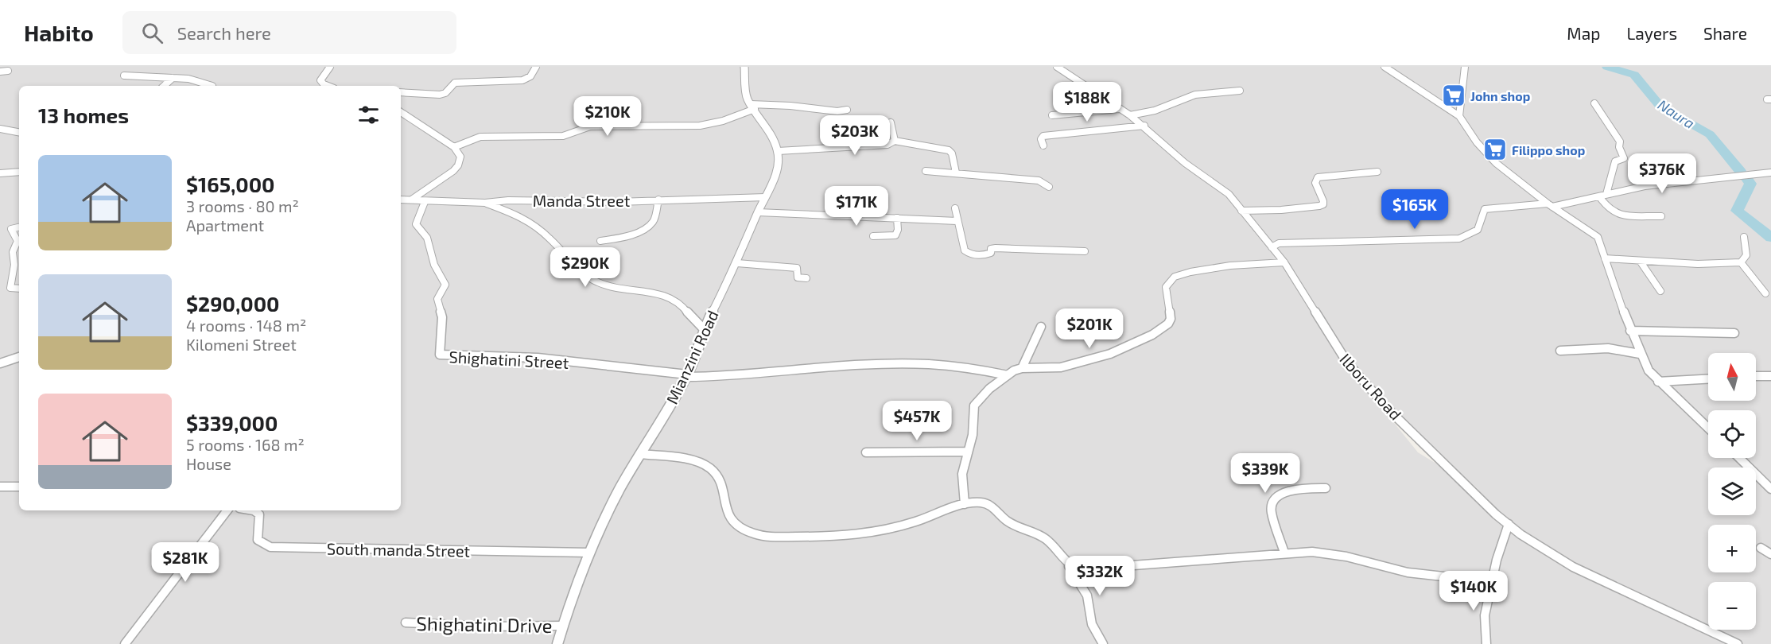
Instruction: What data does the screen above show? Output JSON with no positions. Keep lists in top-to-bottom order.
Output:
{
  "streets": {
    "street": [
      "Manda Street",
      "Mianzini Road",
      "Shighatini Street",
      "Ilboru Road",
      "South manda Street",
      "Shighatini Drive"
    ]
  },
  "crossings": [
    ["Manda Street", "Mianzini Road"],
    ["Manda Street", "Shighatini Street"],
    ["Mianzini Road", "Shighatini Street"],
    ["Mianzini Road", "South manda Street"],
    ["Mianzini Road", "Shighatini Drive"]
  ],
  "water": ["Naura"],
  "places": {
    "supermarket": ["John shop", "Filippo shop"]
  },
  "north": "top",
  "page": {
    "header": "Habito",
    "search": "Search here",
    "nav": ["Map", "Layers", "Share"],
    "price": [
      "$188K",
      "$210K",
      "$203K",
      "$376K",
      "$171K",
      "$165K",
      "$290K",
      "$201K",
      "$457K",
      "$339K",
      "$281K",
      "$332K",
      "$140K"
    ],
    "heading": "13 homes",
    "list": [
      {
        "name": "$165,000",
        "note": "3 rooms · 80 m² · Apartment"
      },
      {
        "name": "$290,000",
        "note": "4 rooms · 148 m² · Kilomeni Street"
      },
      {
        "name": "$339,000",
        "note": "5 rooms · 168 m² · House"
      }
    ],
    "map_buttons": ["+", "−"]
  }
}
